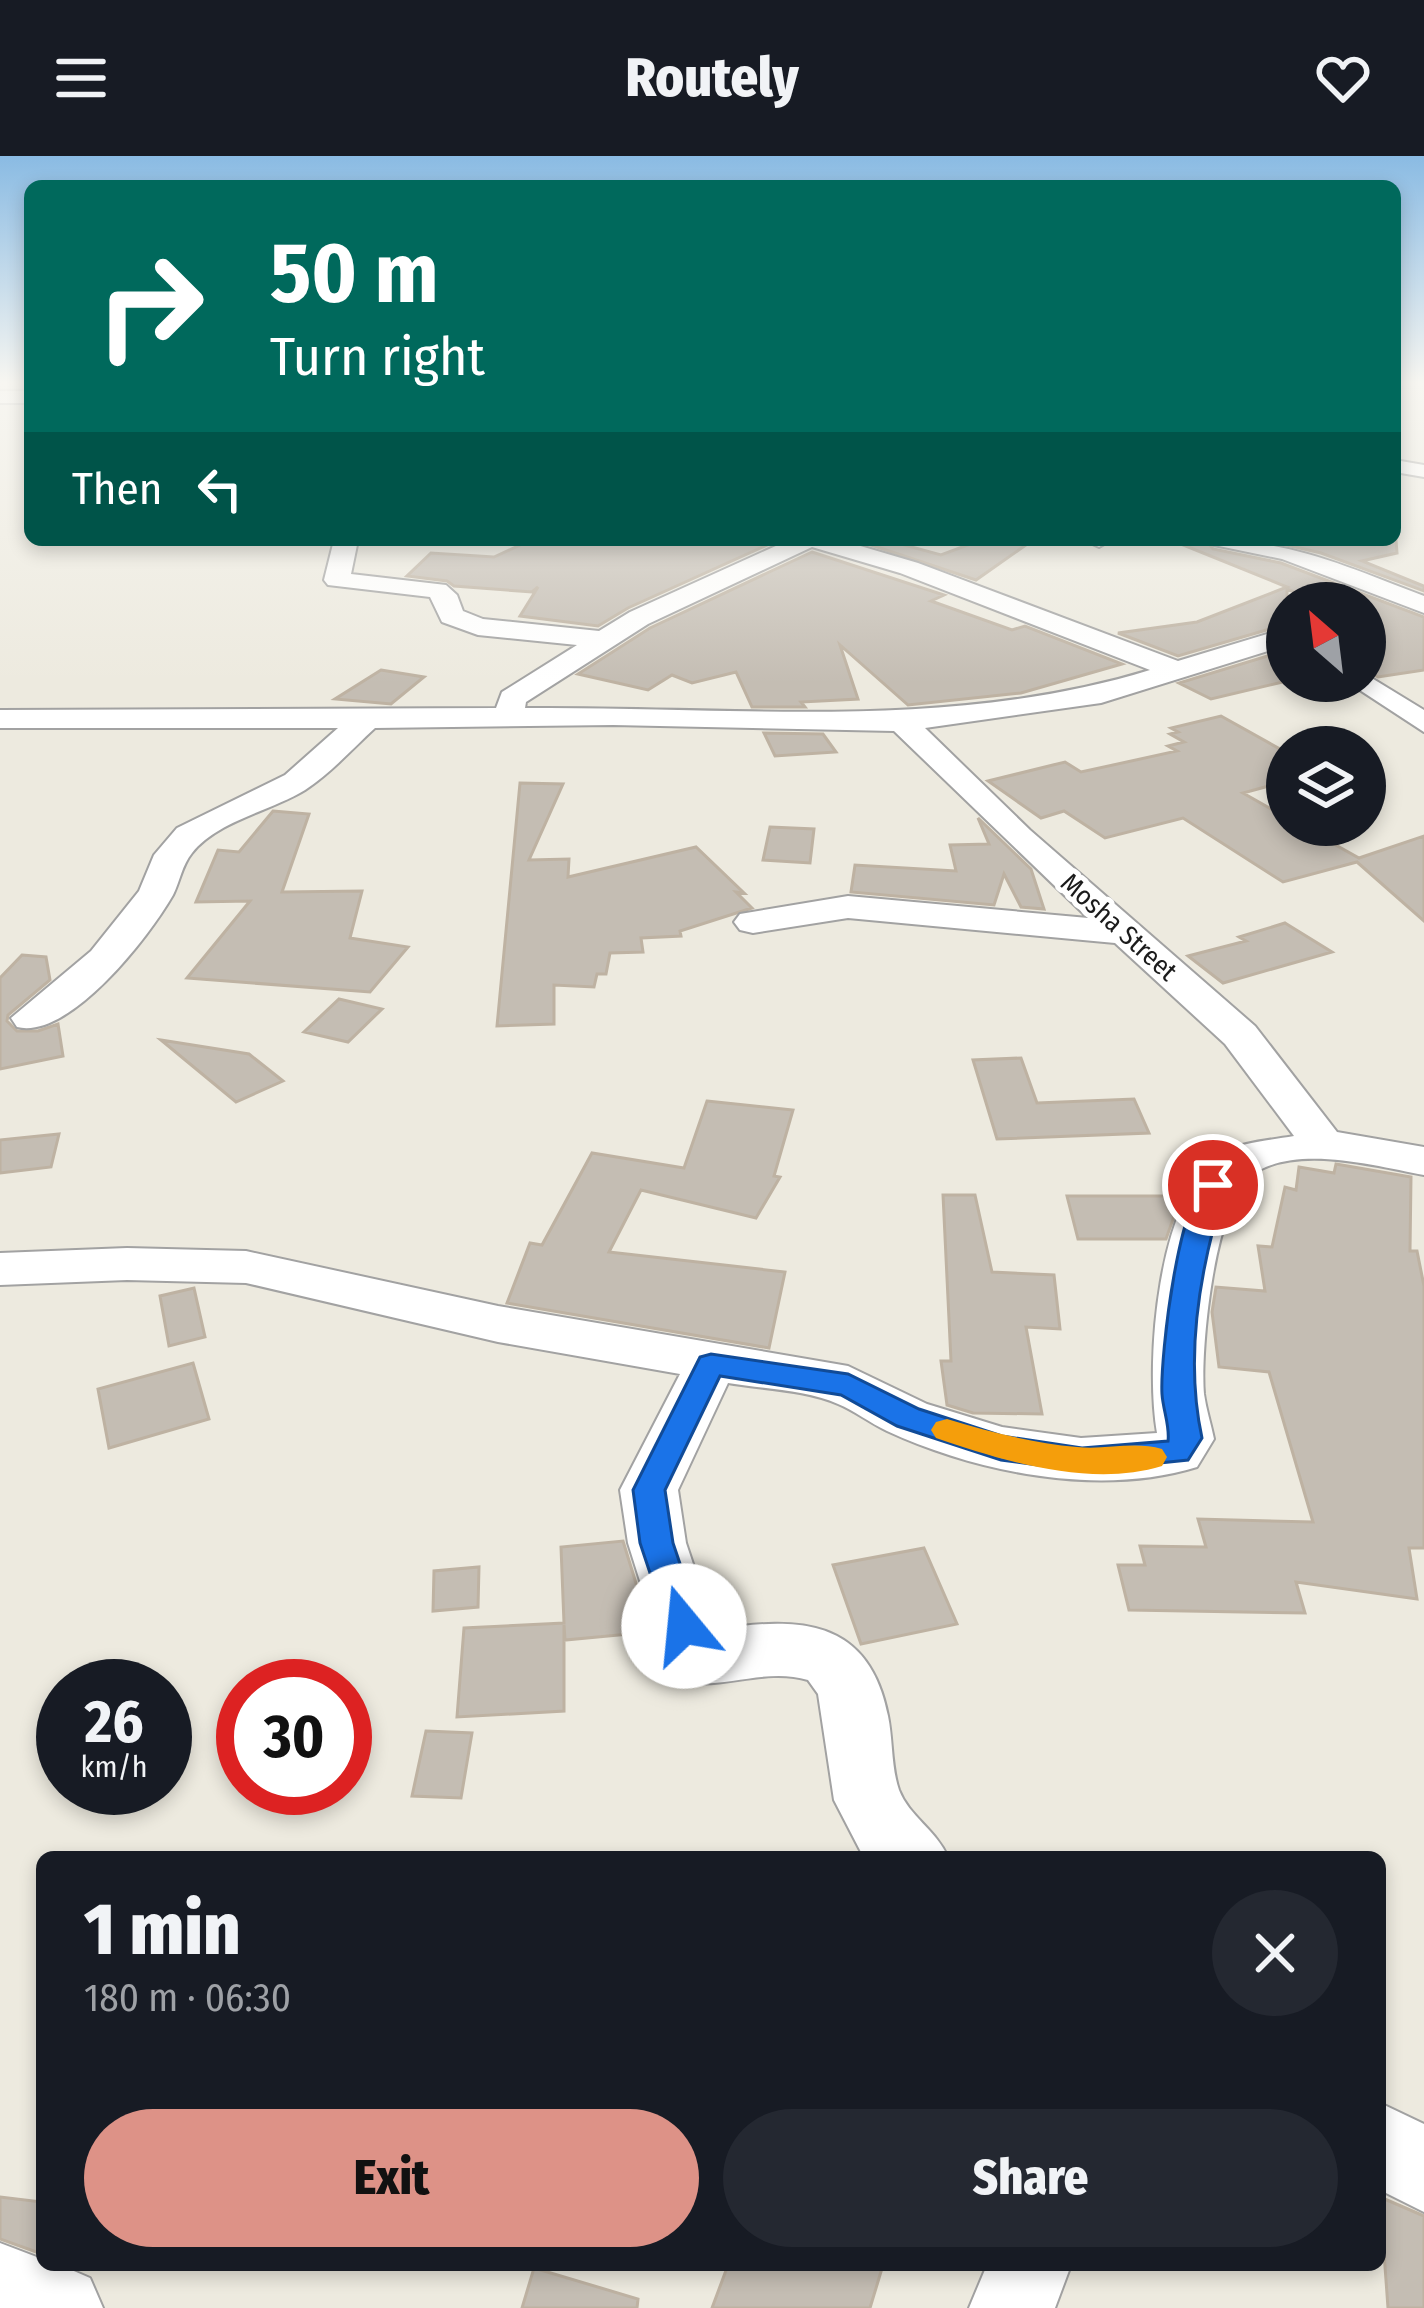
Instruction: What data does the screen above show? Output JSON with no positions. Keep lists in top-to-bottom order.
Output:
{
  "streets": {
    "street": ["Mosha Street"]
  },
  "north": "top left",
  "page": {
    "header": "Routely",
    "turn": ["50 m", "Turn right"],
    "then": "Then",
    "speed": "26 km/h",
    "limit": "30",
    "heading": ["1 min", "180 m · 06:30"],
    "buttons": ["Exit", "Share"]
  }
}
